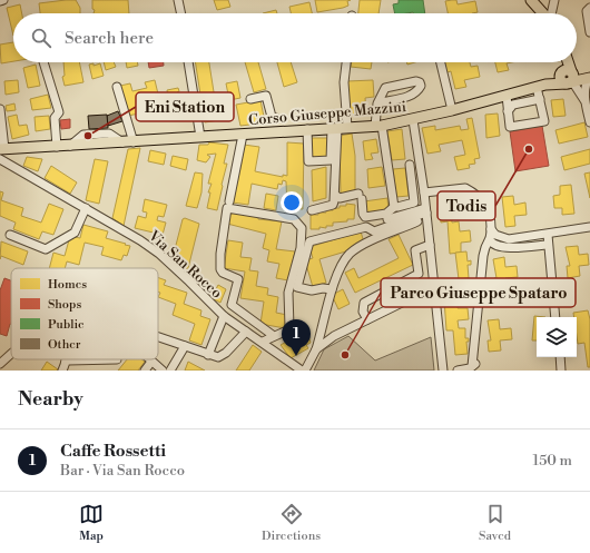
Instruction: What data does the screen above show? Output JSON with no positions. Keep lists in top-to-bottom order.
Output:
{
  "streets": {
    "main road": ["Corso Giuseppe Mazzini"],
    "street": ["Via San Rocco"]
  },
  "places": ["Eni Station", "Todis", "Parco Giuseppe Spataro"],
  "legend": [
    "Homes",
    "Shops",
    "Public",
    "Other"
  ],
  "page": {
    "search": "Search here",
    "pins": "1",
    "heading": "Nearby",
    "list": [
      {
        "mark": "1",
        "name": "Caffe Rossetti",
        "note": "Bar · Via San Rocco",
        "value": "150 m"
      }
    ],
    "nav": ["Map", "Directions", "Saved"]
  }
}
